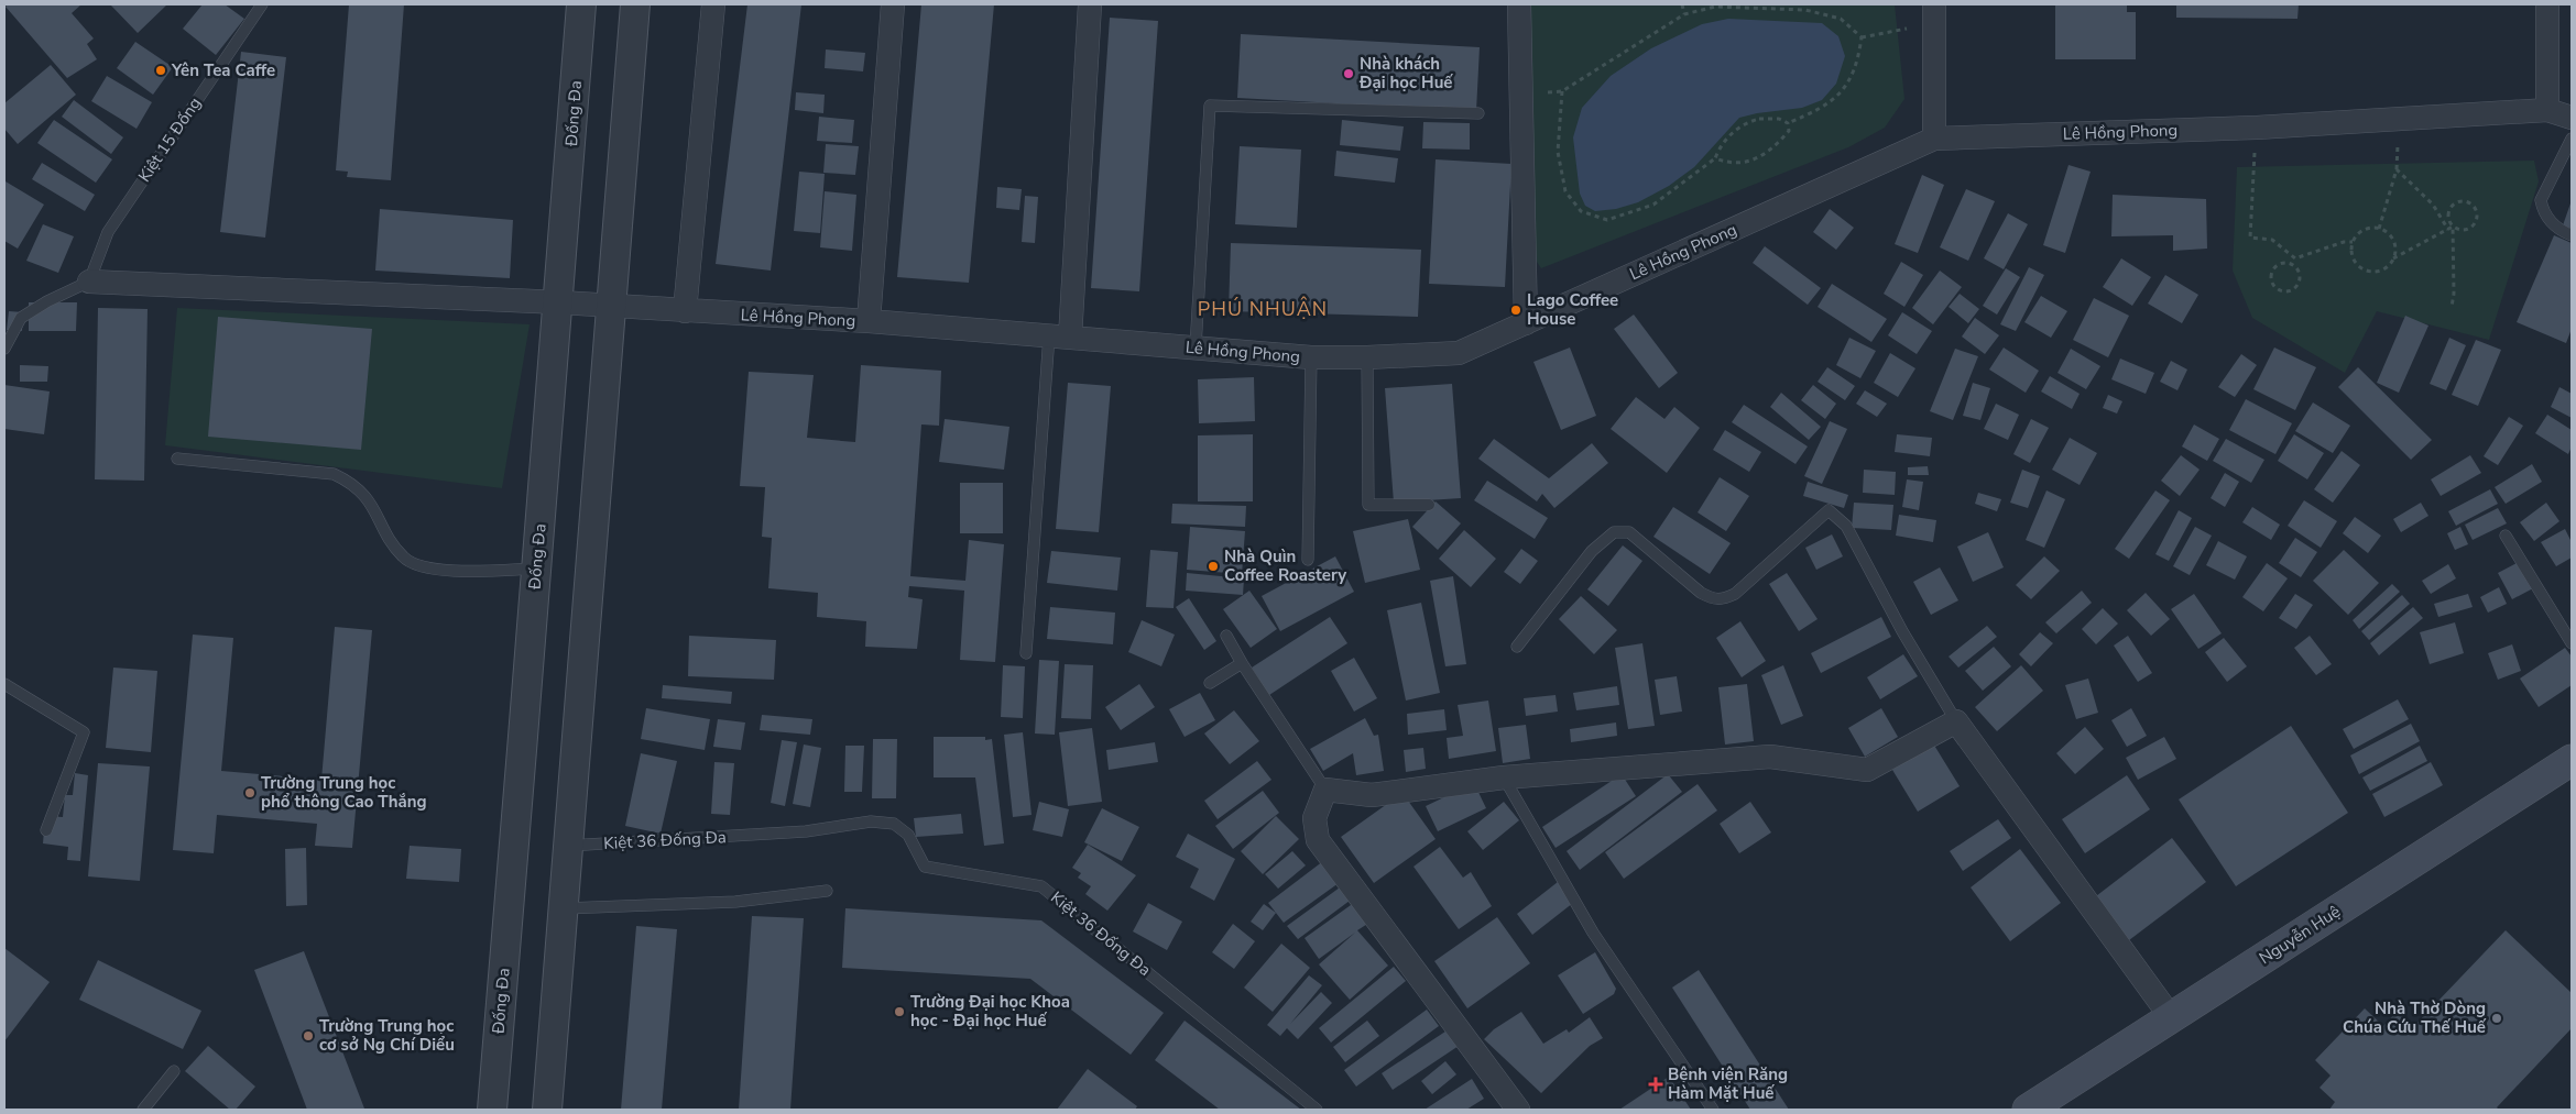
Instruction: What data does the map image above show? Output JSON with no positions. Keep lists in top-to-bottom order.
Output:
{
  "streets": {
    "main road": ["Nguyễn Huệ"],
    "street": ["Đống Đa", "Lê Hồng Phong"],
    "lane": ["Kiệt 15 Đống", "Kiệt 36 Đống Đa"]
  },
  "crossings": [
    ["Đống Đa", "Lê Hồng Phong"],
    ["Lê Hồng Phong", "Kiệt 15 Đống"]
  ],
  "districts": ["PHÚ NHUẬN"],
  "places": {
    "other": [
      "Yên Tea Caffe",
      "Nhà khách Đại học Huế",
      "Lago Coffee House",
      "Nhà Quìn Coffee Roastery",
      "Trường Trung học phổ thông Cao Thắng",
      "Trường Đại học Khoa học - Đại học Huế",
      "Nhà Thờ Dòng Chúa Cứu Thế Huế",
      "Trường Trung học cơ sở Ng Chí Diểu"
    ],
    "health": ["Bệnh viện Răng Hàm Mặt Huế"]
  }
}
